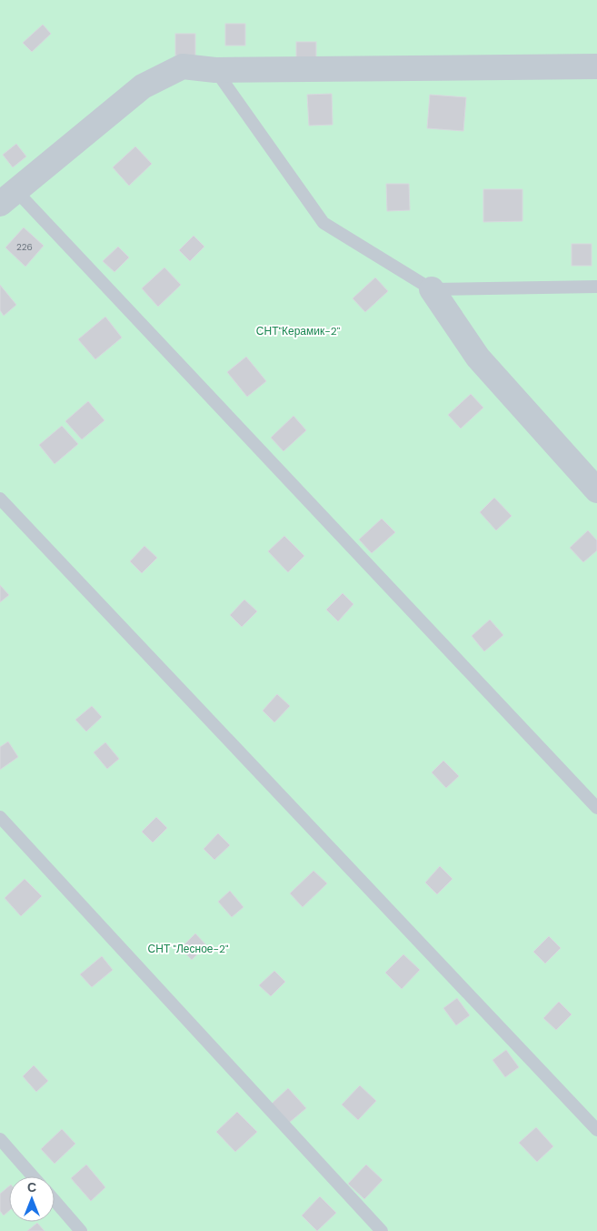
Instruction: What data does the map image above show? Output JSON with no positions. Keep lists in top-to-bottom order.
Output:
{
  "parks": ["СНТ\"Керамик-2\"", "СНТ \"Лесное-2\""],
  "house_numbers": ["226"],
  "north": "top"
}
